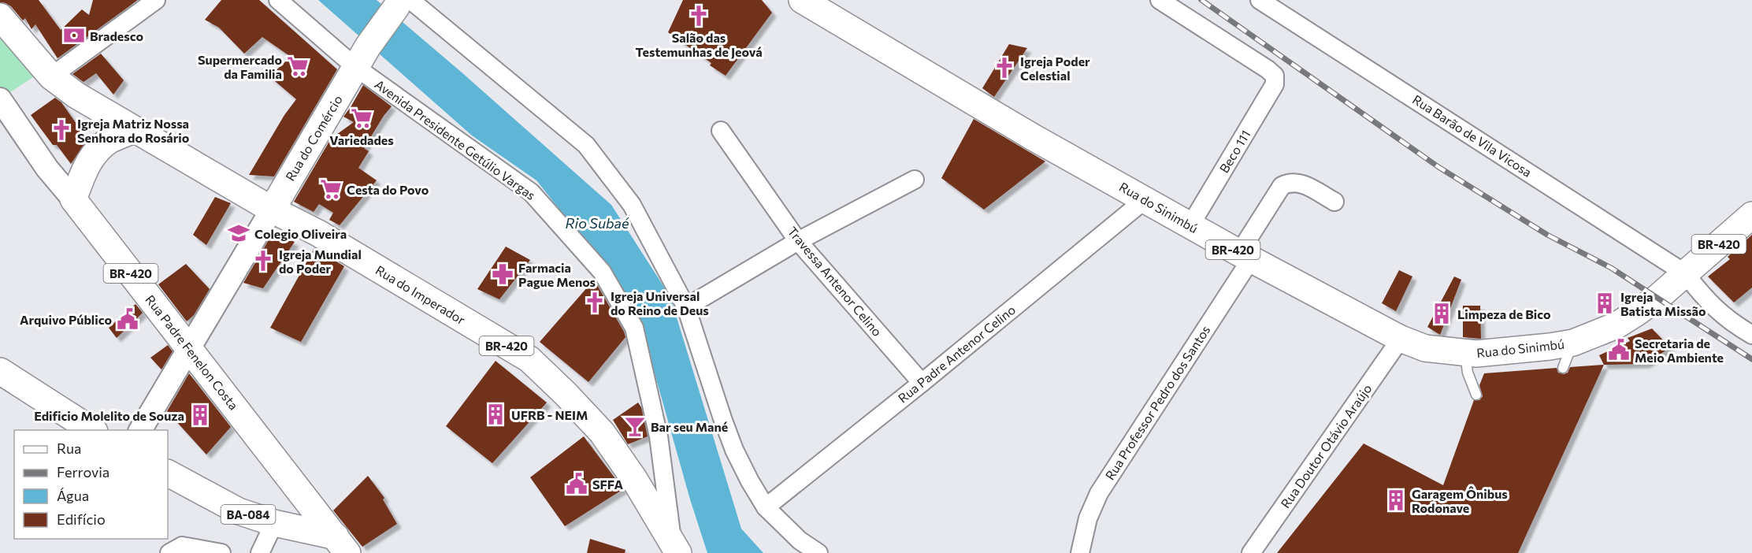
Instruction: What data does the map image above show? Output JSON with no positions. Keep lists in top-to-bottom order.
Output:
{
  "streets": {
    "main road": [
      "Rua do Comércio",
      "Rua do Sinimbú",
      "BR-420",
      "Rua do Imperador",
      "Rua Padre Fenelon Costa",
      "BA-084"
    ],
    "street": [
      "Rua Barão de Vila Vicosa",
      "Avenida Presidente Getúlio Vargas",
      "Beco 111",
      "Travessa Antenor Celino",
      "Rua Padre Antenor Celino",
      "Rua Professor Pedro dos Santos",
      "Rua Doutor Otávio Araújo"
    ]
  },
  "crossings": [
    ["Rua Barão de Vila Vicosa", "Rua do Sinimbú"],
    ["Rua Barão de Vila Vicosa", "BR-420"],
    ["Rua do Comércio", "Avenida Presidente Getúlio Vargas"],
    ["Rua do Comércio", "Rua do Imperador"],
    ["Avenida Presidente Getúlio Vargas", "Rua do Imperador"],
    ["Beco 111", "Rua do Sinimbú"],
    ["Rua do Sinimbú", "BR-420"],
    ["Rua do Sinimbú", "Rua Padre Antenor Celino"],
    ["Rua do Sinimbú", "Rua Professor Pedro dos Santos"],
    ["Rua do Sinimbú", "Rua Doutor Otávio Araújo"],
    ["Travessa Antenor Celino", "Rua Padre Antenor Celino"],
    ["Rua Padre Fenelon Costa", "BA-084"]
  ],
  "water": ["Rio Subaé"],
  "places": {
    "church": [
      "Salão das Testemunhas de Jeová",
      "Igreja Poder Celestial",
      "Igreja Matriz Nossa Senhora do Rosário",
      "Igreja Mundial do Poder",
      "Igreja Universal do Reino de Deus"
    ],
    "bank": ["Bradesco"],
    "supermarket": ["Supermercado da Familia", "Variedades", "Cesta do Povo"],
    "school or university": ["Colegio Oliveira"],
    "pharmacy": ["Farmacia Pague Menos"],
    "building": [
      "Igreja Batista Missão",
      "Limpeza de Bico",
      "UFRB - NEIM",
      "Edificio Molelito de Souza",
      "Garagem Ônibus Rodonave"
    ],
    "public building": ["Arquivo Público", "Secretaria de Meio Ambiente", "SFFA"],
    "bar": ["Bar seu Mané"]
  },
  "legend": [
    "Rua",
    "Ferrovia",
    "Água",
    "Edifício"
  ]
}
